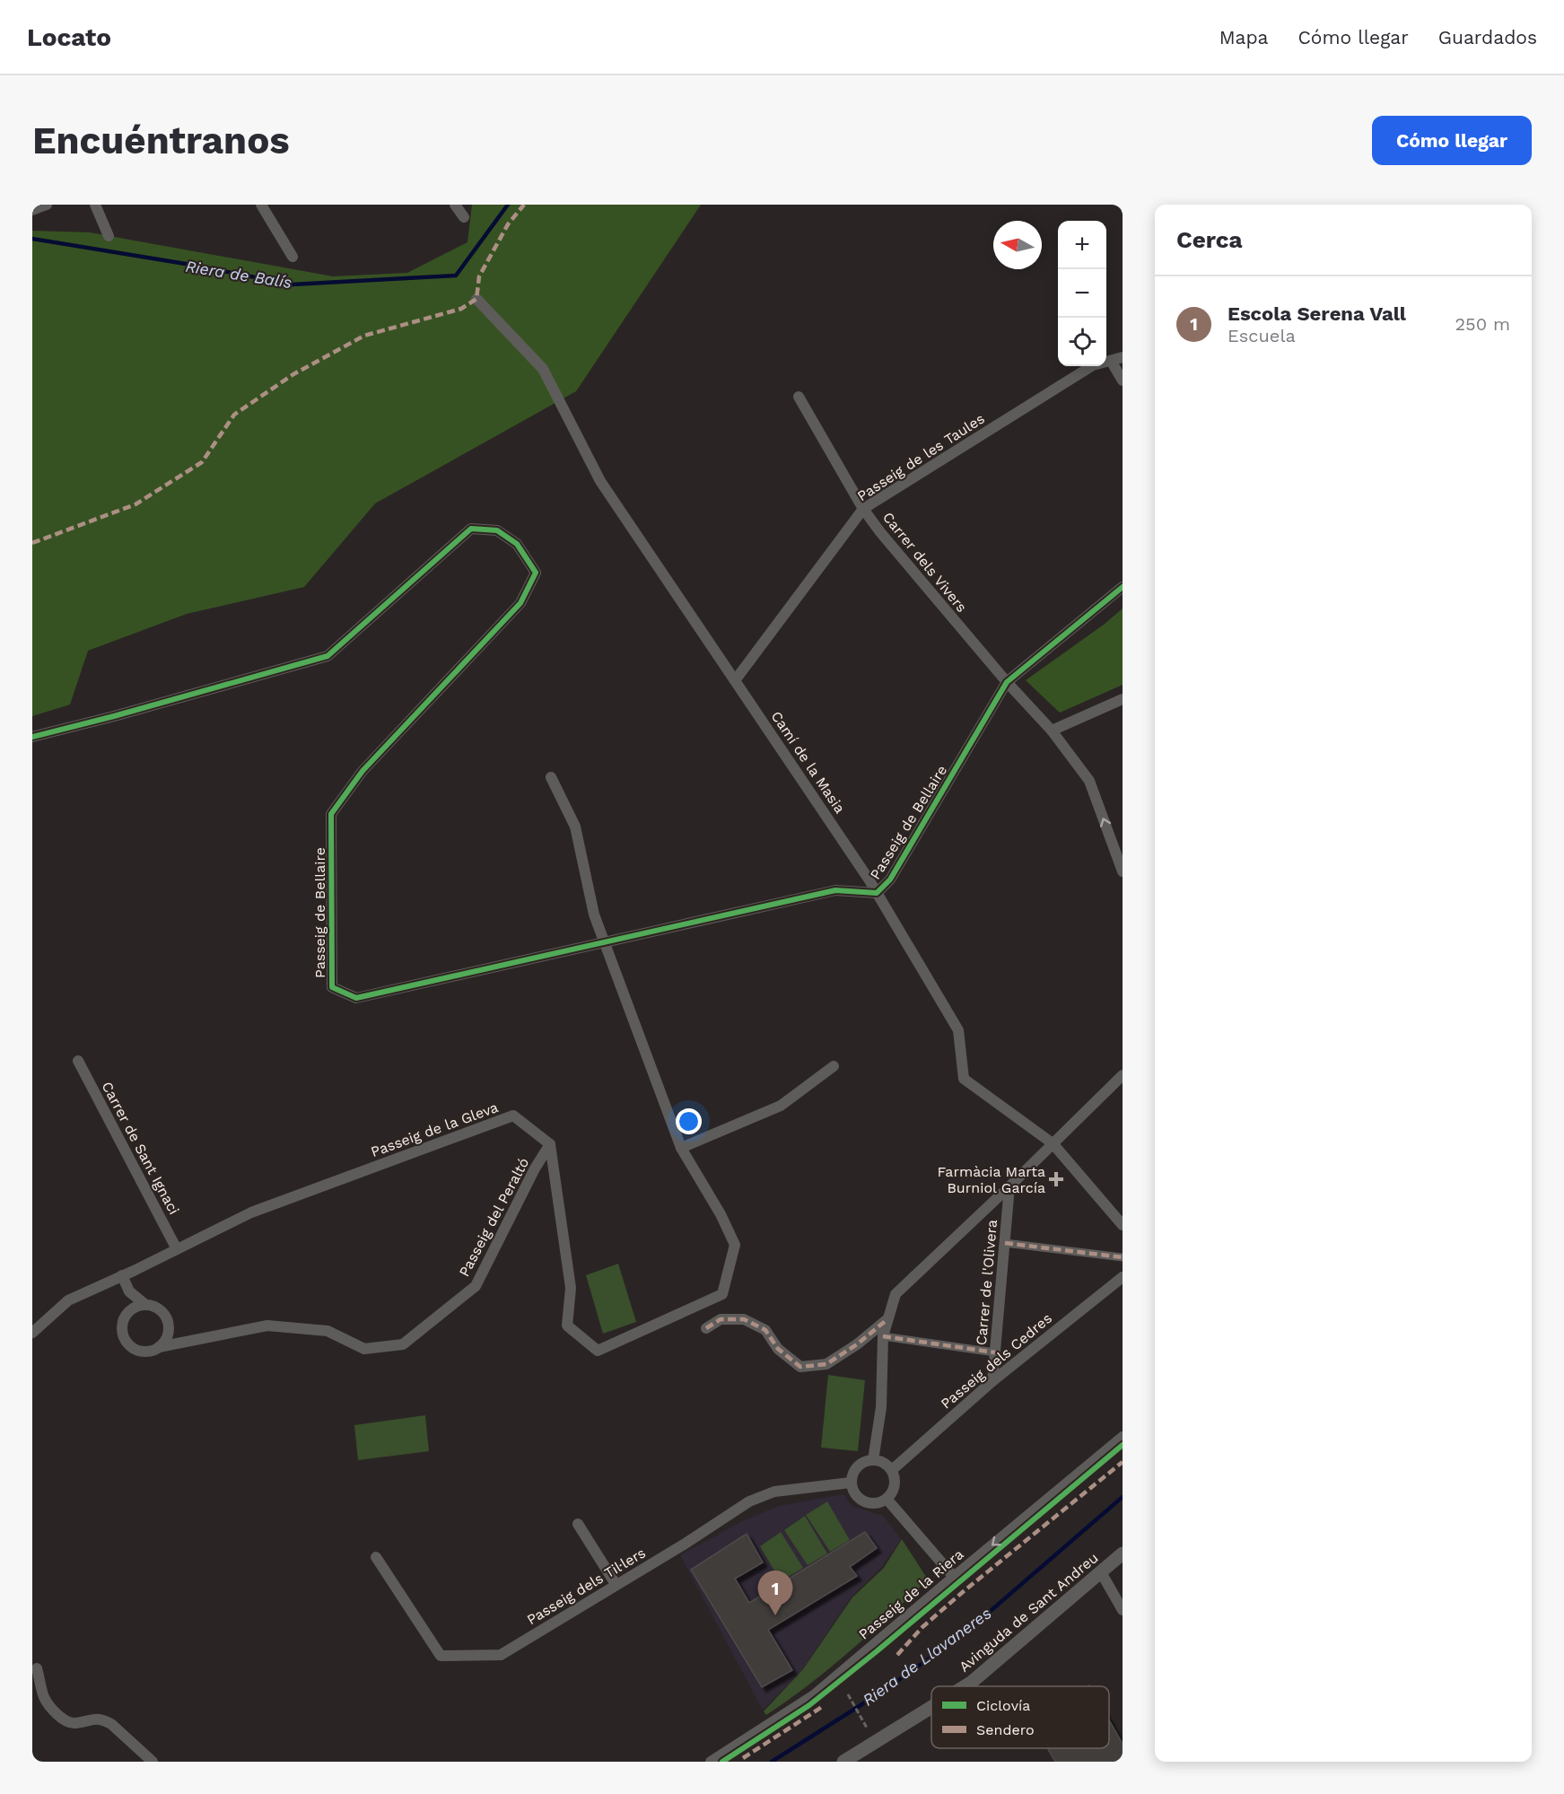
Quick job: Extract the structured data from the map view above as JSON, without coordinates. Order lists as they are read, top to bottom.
{
  "streets": {
    "street": [
      "Passeig de les Taules",
      "Carrer dels Vivers",
      "Camí de la Masia",
      "Passeig de Bellaire",
      "Passeig de la Gleva",
      "Carrer de Sant Ignaci",
      "Passeig del Peraltó",
      "Carrer de l'Olivera",
      "Passeig dels Cedres",
      "Passeig dels Til·lers",
      "Passeig de la Riera",
      "Avinguda de Sant Andreu"
    ]
  },
  "crossings": [
    ["Passeig de les Taules", "Carrer dels Vivers"],
    ["Passeig de les Taules", "Camí de la Masia"],
    ["Carrer dels Vivers", "Passeig de Bellaire"],
    ["Camí de la Masia", "Passeig de Bellaire"],
    ["Passeig de la Gleva", "Carrer de Sant Ignaci"],
    ["Passeig de la Gleva", "Passeig del Peraltó"],
    ["Carrer de l'Olivera", "Passeig dels Cedres"],
    ["Passeig dels Cedres", "Passeig dels Til·lers"]
  ],
  "one_way": ["Passeig de la Riera"],
  "water": ["Riera de Balís", "Riera de Llavaneres"],
  "places": {
    "health": ["Farmàcia Marta Burniol García"]
  },
  "legend": ["Ciclovía", "Sendero"],
  "north": "left",
  "page": {
    "header": "Locato",
    "nav": ["Mapa", "Cómo llegar", "Guardados"],
    "buttons": "Cómo llegar",
    "title": "Encuéntranos",
    "heading": "Cerca",
    "map_buttons": ["+", "−"],
    "list": [
      {
        "mark": "1",
        "name": "Escola Serena Vall",
        "note": "Escuela",
        "value": "250 m"
      }
    ],
    "pins": "1"
  }
}
